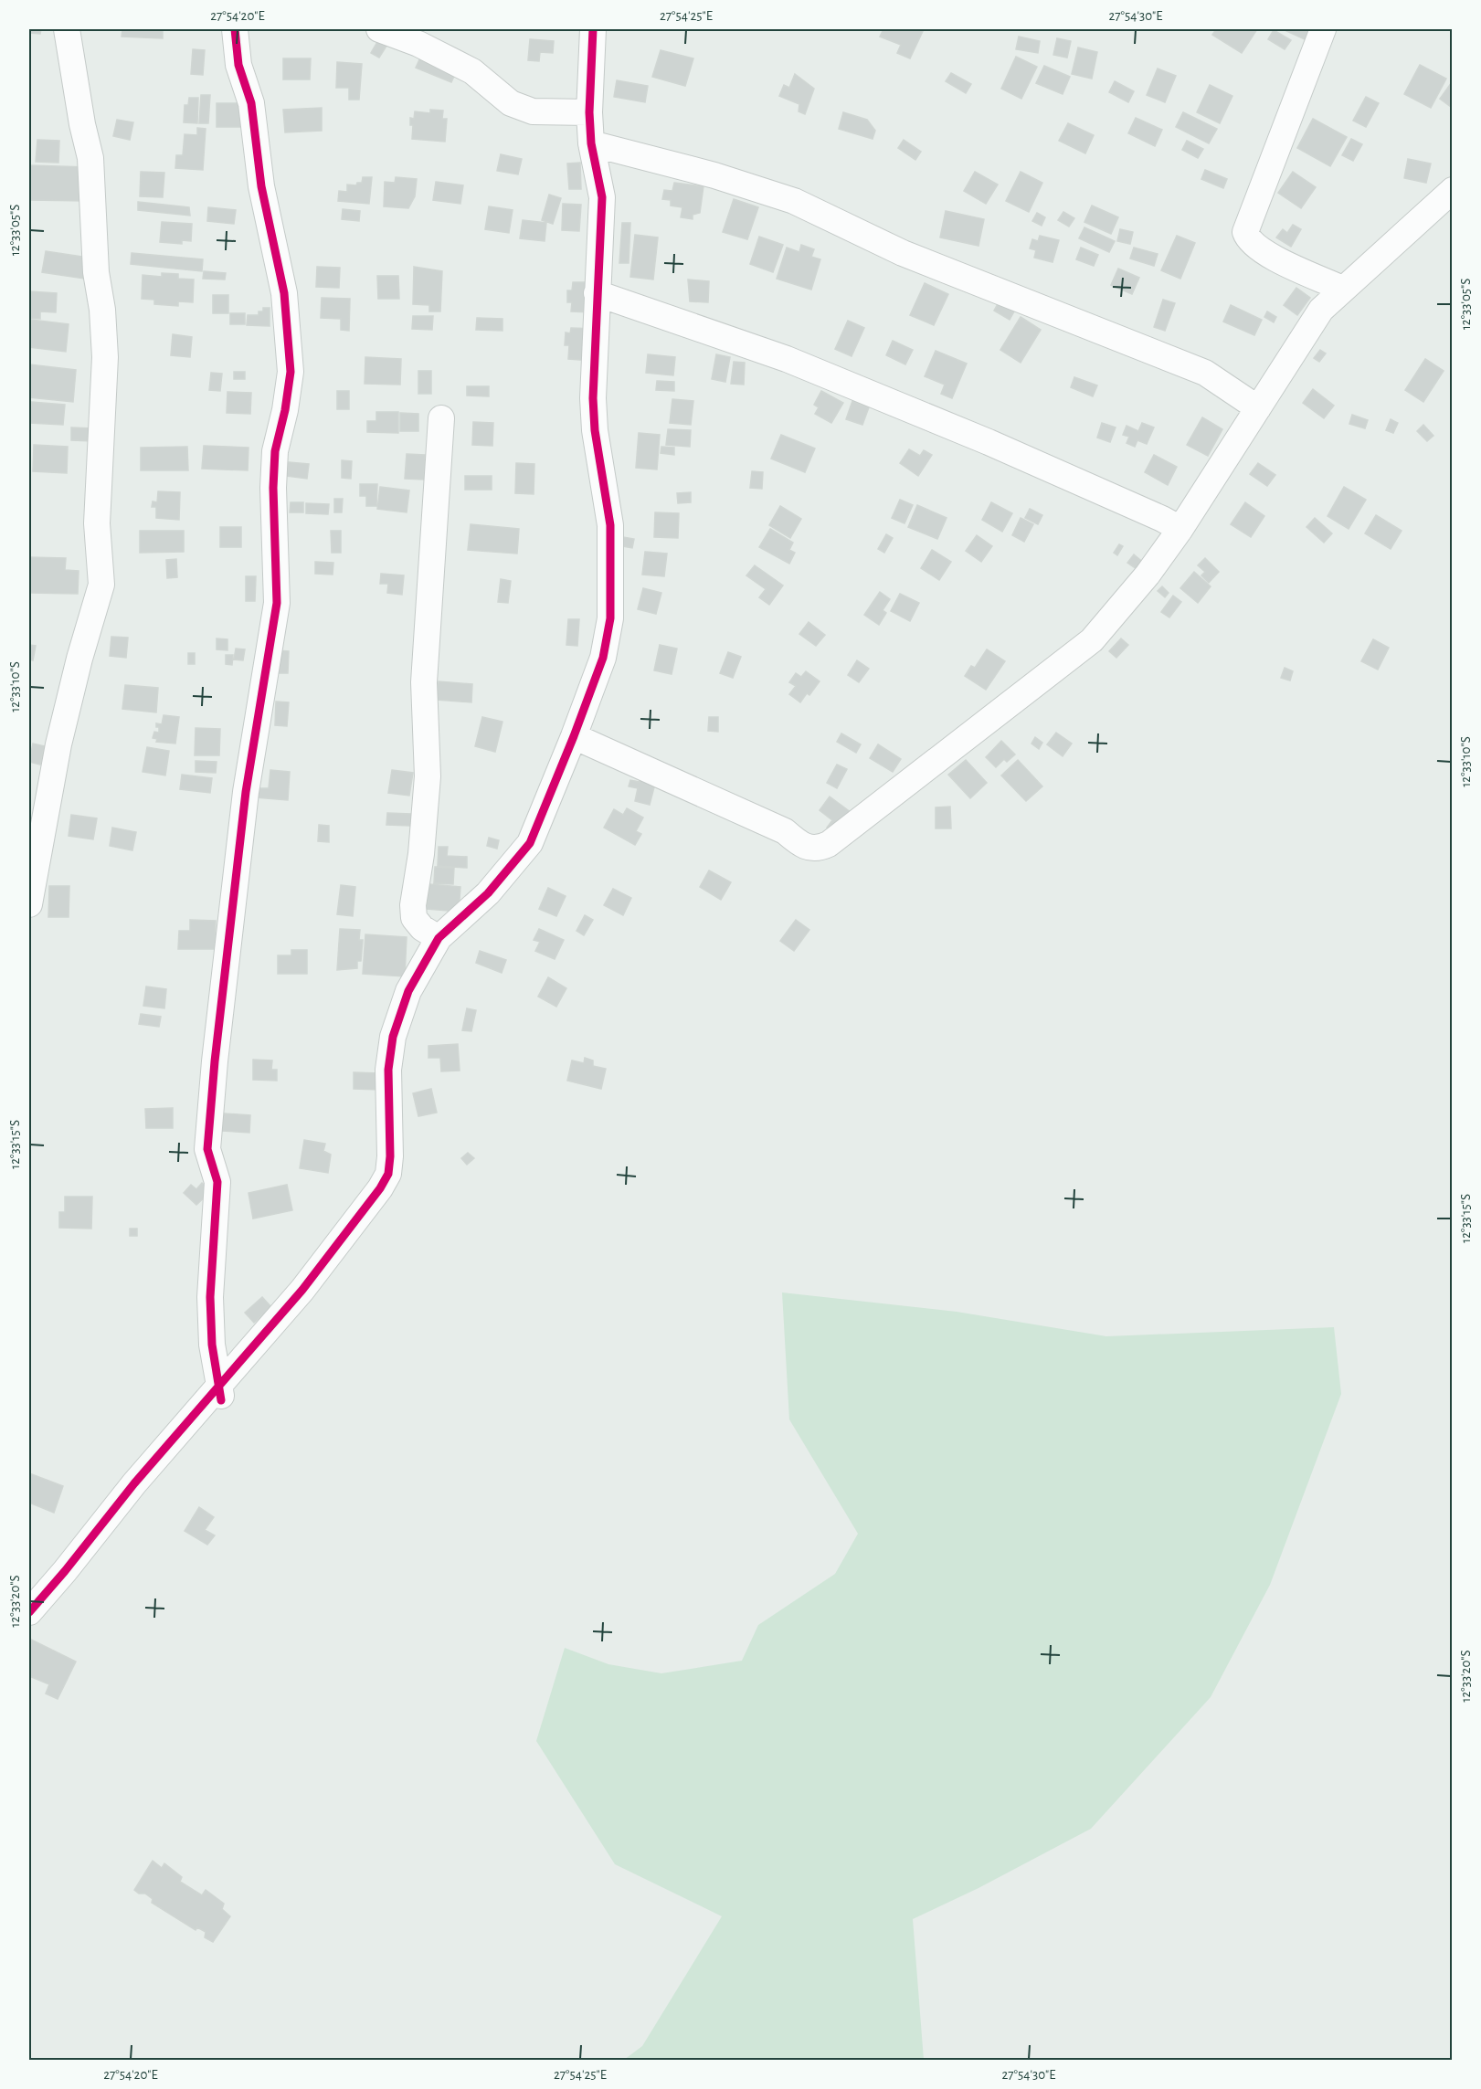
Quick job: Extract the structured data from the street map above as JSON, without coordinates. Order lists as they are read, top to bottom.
{
  "coordinates": [
    "27°54'20\"E",
    "27°54'25\"E",
    "27°54'30\"E",
    "12°33'05\"S",
    "12°33'10\"S",
    "12°33'15\"S",
    "12°33'20\"S"
  ]
}
